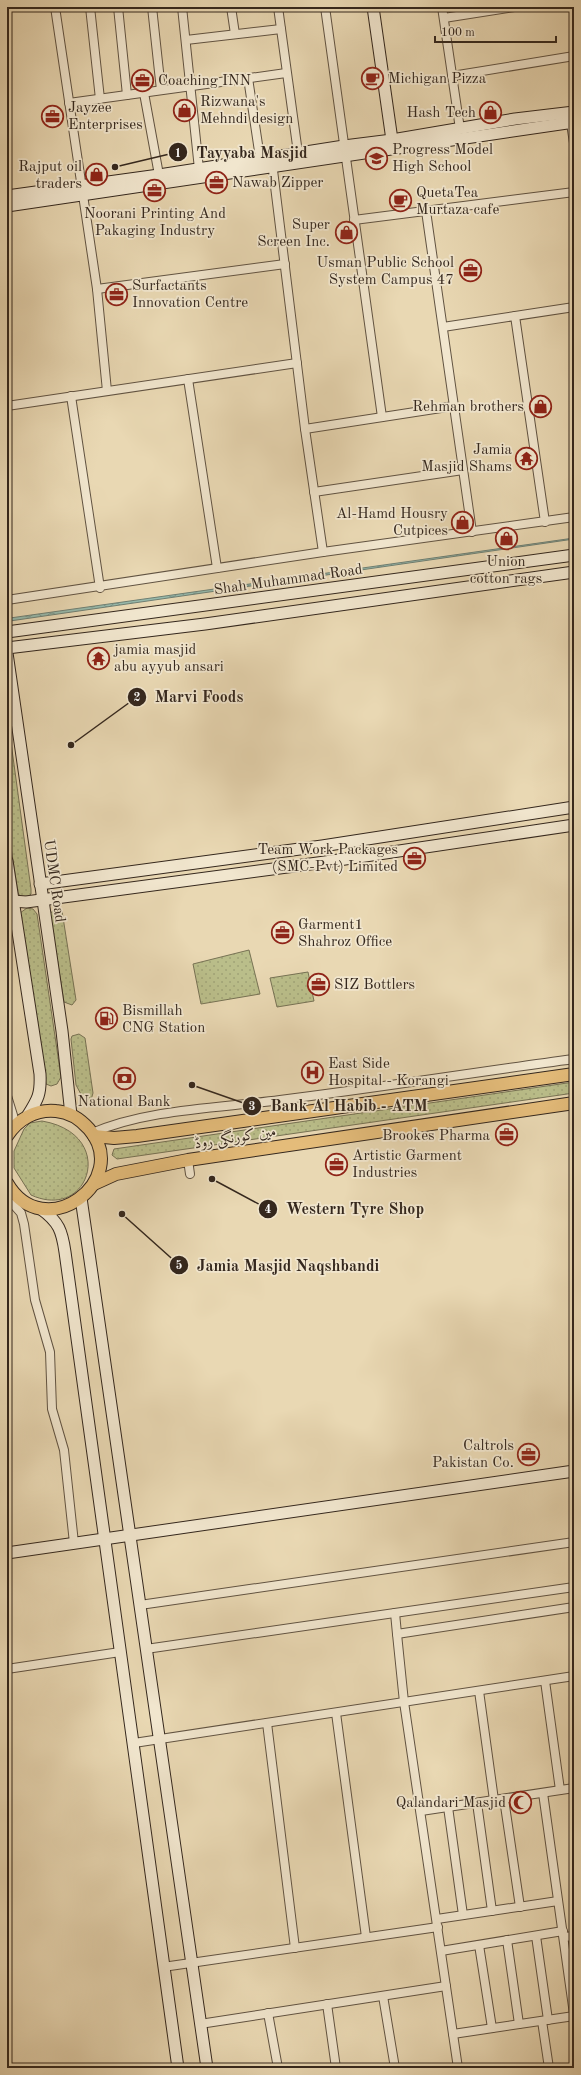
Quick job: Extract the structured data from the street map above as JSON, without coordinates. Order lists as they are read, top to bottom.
{
  "streets": {
    "main road": ["Shah Muhammad Road", "UDMC Road", "مین کورنگی روڈ"]
  },
  "places": {
    "cafe": ["Michigan Pizza", "QuetaTea Murtaza cafe"],
    "office": [
      "Coaching INN",
      "Jayzee Enterprises",
      "Nawab Zipper",
      "Noorani Printing And Pakaging Industry",
      "Usman Public School System Campus 47",
      "Surfactants Innovation Centre",
      "Team Work Packages (SMC-Pvt) Limited",
      "Garment1 Shahroz Office",
      "SIZ Bottlers",
      "Brookes Pharma",
      "Artistic Garment Industries",
      "Caltrols Pakistan Co."
    ],
    "shop": [
      "Rizwana's Mehndi design",
      "Hash Tech",
      "Rajput oil traders",
      "Super Screen Inc.",
      "Rehman brothers",
      "Al-Hamd Housry Cutpices",
      "Union cotton rags"
    ],
    "school or university": ["Progress Model High School"],
    "other": [
      "Tayyaba Masjid",
      "Marvi Foods",
      "Bank Al Habib - ATM",
      "Western Tyre Shop",
      "Jamia Masjid Naqshbandi"
    ],
    "temple": ["Jamia Masjid Shams", "jamia masjid abu ayyub ansari"],
    "fuel station": ["Bismillah CNG Station"],
    "hospital": ["East Side Hospital - Korangi"],
    "bank": ["National Bank"],
    "mosque": ["Qalandari Masjid"]
  },
  "scale_bar": "100 m"
}
